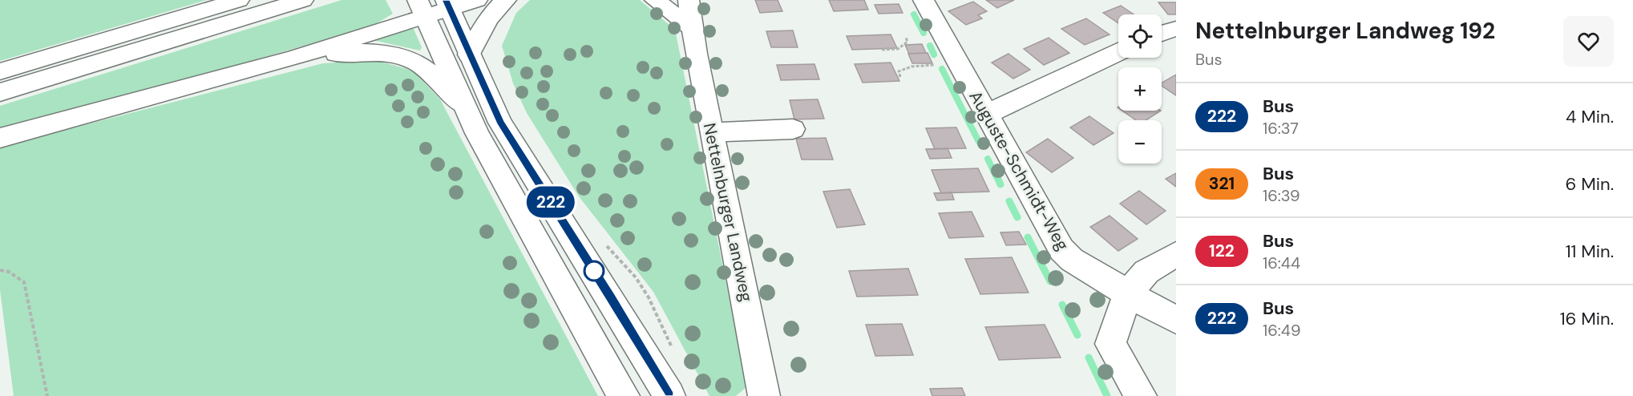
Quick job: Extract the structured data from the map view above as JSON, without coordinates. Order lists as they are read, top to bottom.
{
  "streets": {
    "main road": ["Auguste-Schmidt-Weg", "Nettelnburger Landweg"]
  },
  "lines": ["bus line 222"],
  "page": {
    "on_map": "222",
    "heading": ["Nettelnburger Landweg 192", "Bus"],
    "map_buttons": ["+", "−"],
    "list": [
      {
        "mark": "222",
        "name": "Bus",
        "note": "16:37",
        "value": "4 Min."
      },
      {
        "mark": "321",
        "name": "Bus",
        "note": "16:39",
        "value": "6 Min."
      },
      {
        "mark": "122",
        "name": "Bus",
        "note": "16:44",
        "value": "11 Min."
      },
      {
        "mark": "222",
        "name": "Bus",
        "note": "16:49",
        "value": "16 Min."
      }
    ]
  }
}
